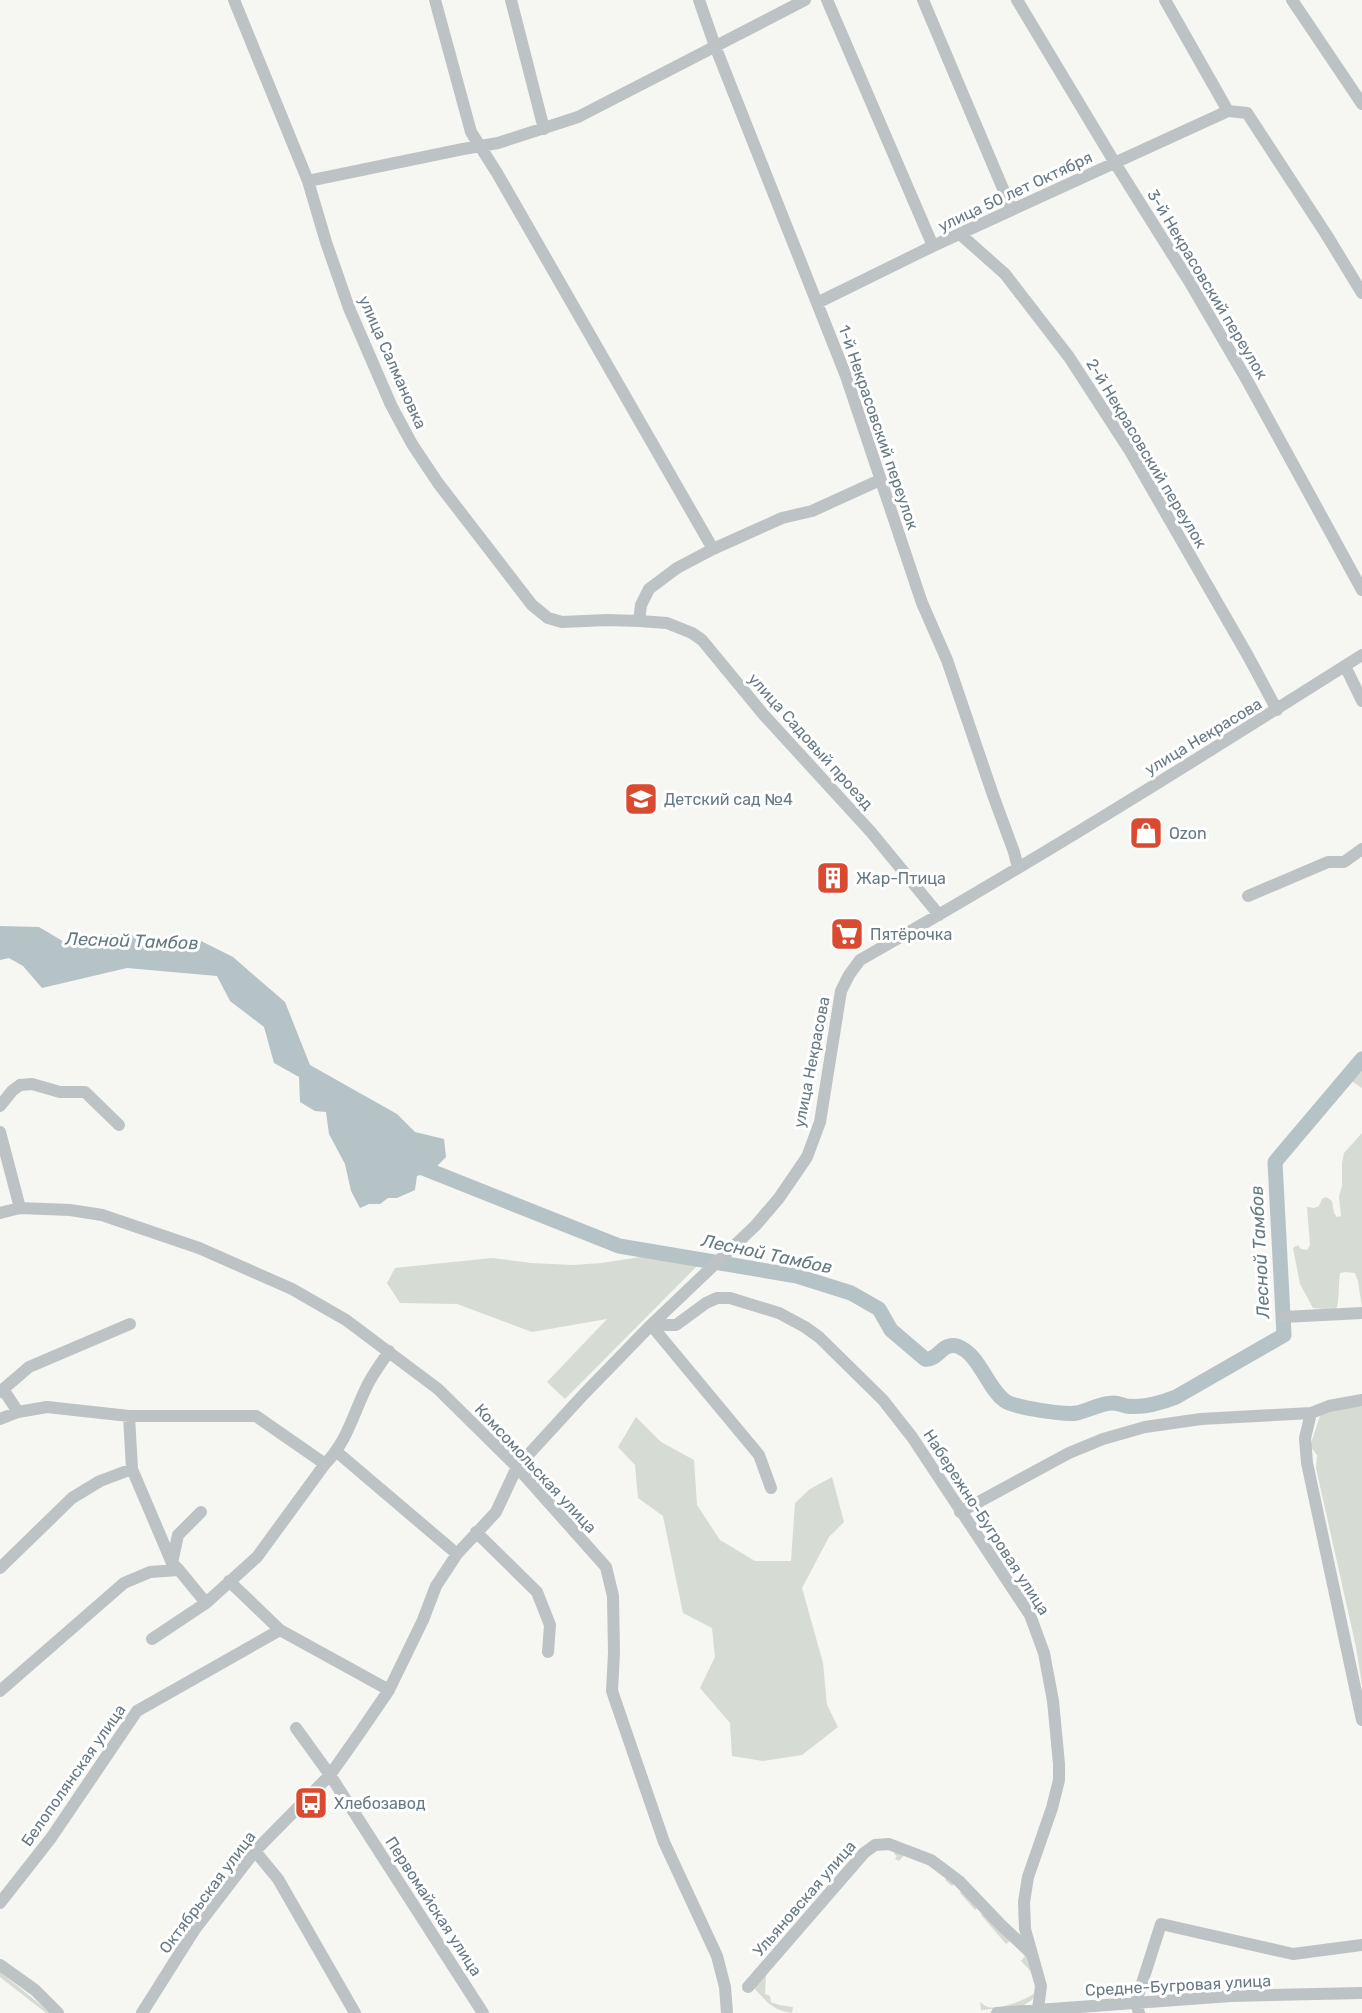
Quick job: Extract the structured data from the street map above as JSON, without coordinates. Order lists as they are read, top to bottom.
{
  "streets": {
    "street": [
      "улица 50 лет Октября",
      "3-й Некрасовский переулок",
      "улица Салмановка",
      "1-й Некрасовский переулок",
      "2-й Некрасовский переулок",
      "улица Некрасова",
      "улица Садовый проезд",
      "Комсомольская улица",
      "Набережно-Бугровая улица",
      "Белополянская улица",
      "Октябрьская улица",
      "Ульяновская улица",
      "Первомайская улица",
      "Средне-Бугровая улица"
    ]
  },
  "crossings": [
    ["улица 50 лет Октября", "3-й Некрасовский переулок"],
    ["улица 50 лет Октября", "1-й Некрасовский переулок"],
    ["улица 50 лет Октября", "2-й Некрасовский переулок"],
    ["улица Салмановка", "улица Садовый проезд"],
    ["1-й Некрасовский переулок", "улица Некрасова"],
    ["2-й Некрасовский переулок", "улица Некрасова"],
    ["улица Некрасова", "улица Садовый проезд"],
    ["улица Некрасова", "Комсомольская улица"],
    ["улица Некрасова", "Набережно-Бугровая улица"],
    ["улица Некрасова", "Октябрьская улица"],
    ["Комсомольская улица", "Октябрьская улица"],
    ["Набережно-Бугровая улица", "Ульяновская улица"],
    ["Набережно-Бугровая улица", "Средне-Бугровая улица"],
    ["Октябрьская улица", "Первомайская улица"]
  ],
  "water": ["Лесной Тамбов"],
  "places": {
    "school or university": ["Детский сад №4"],
    "shop": ["Ozon"],
    "building": ["Жар-Птица"],
    "supermarket": ["Пятёрочка"],
    "bus stop": ["Хлебозавод"]
  }
}
